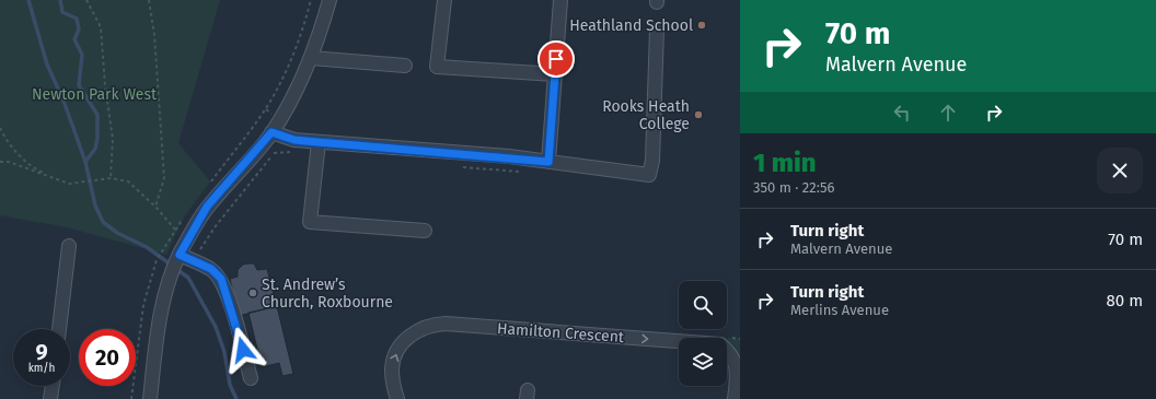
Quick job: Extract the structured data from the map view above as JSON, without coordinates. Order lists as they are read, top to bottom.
{
  "streets": {
    "street": ["Hamilton Crescent"]
  },
  "parks": ["Newton Park West"],
  "places": ["Heathland School", "Rooks Heath College", "St. Andrew’s Church, Roxbourne"],
  "page": {
    "turn": ["70 m", "Malvern Avenue"],
    "heading": ["1 min", "350 m · 22:56"],
    "list": [
      {
        "name": "Turn right",
        "note": "Malvern Avenue",
        "value": "70 m"
      },
      {
        "name": "Turn right",
        "note": "Merlins Avenue",
        "value": "80 m"
      }
    ],
    "speed": "9 km/h",
    "limit": "20"
  }
}
